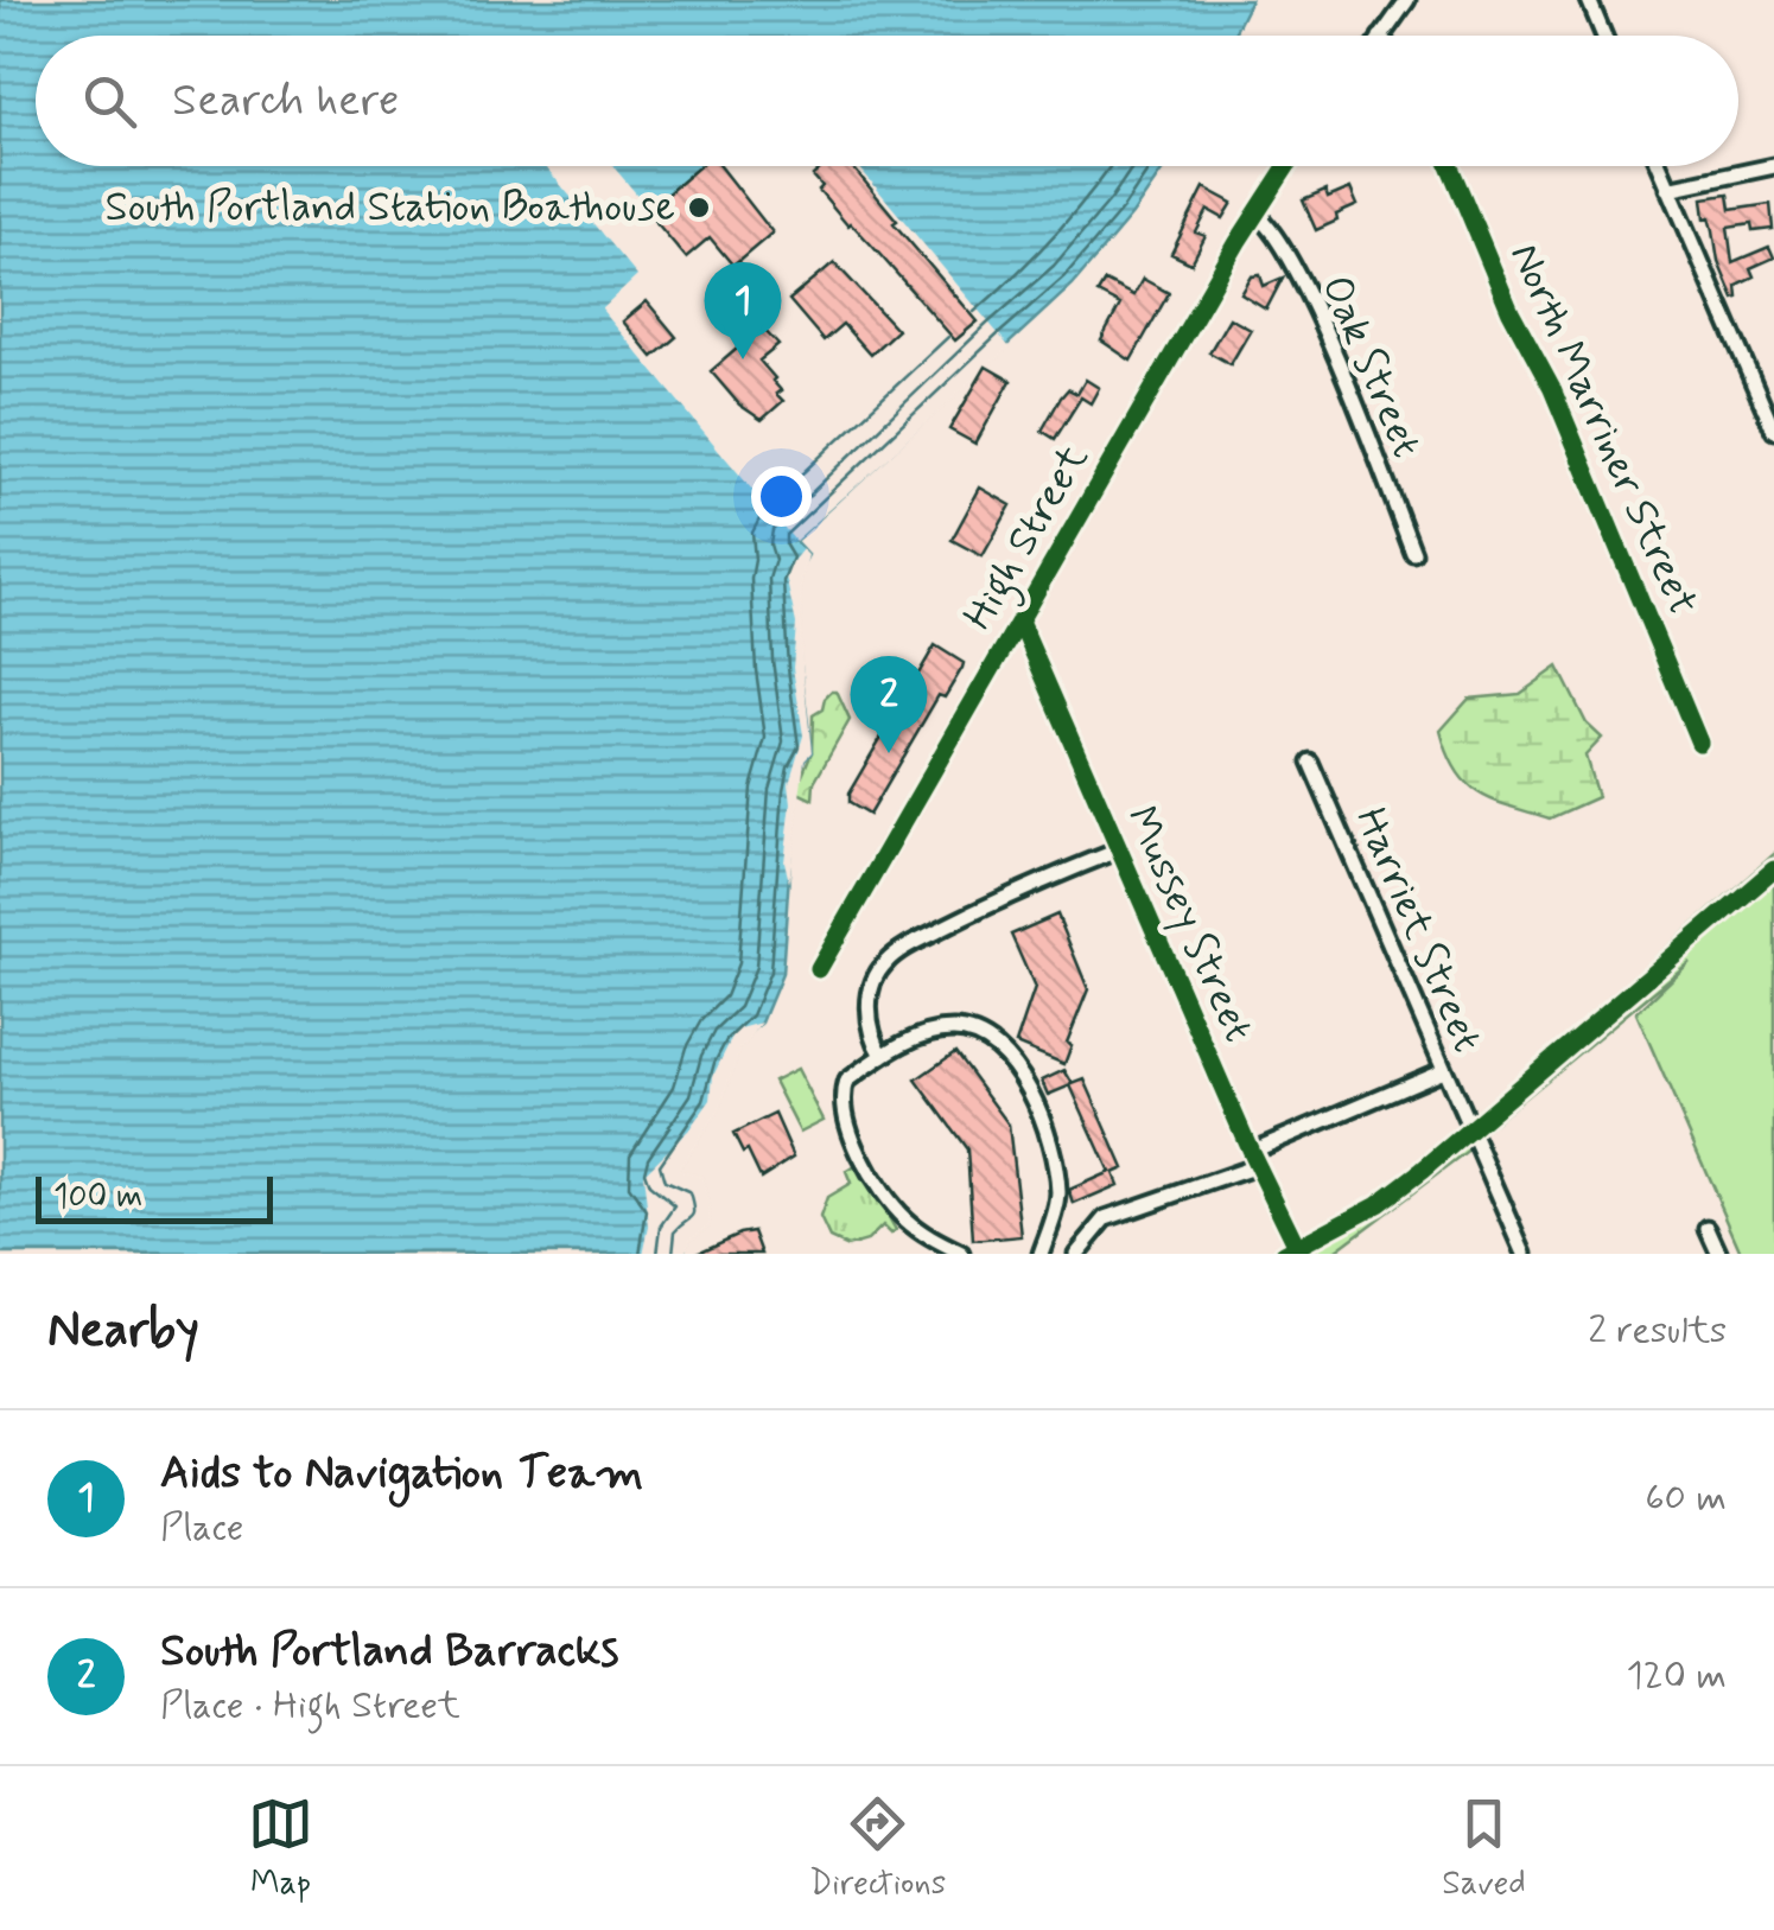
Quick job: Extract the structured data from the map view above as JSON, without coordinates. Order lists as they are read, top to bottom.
{
  "streets": {
    "street": [
      "Oak Street",
      "North Marriner Street",
      "High Street",
      "Mussey Street",
      "Harriet Street"
    ]
  },
  "crossings": [
    ["Oak Street", "High Street"],
    ["High Street", "Mussey Street"]
  ],
  "places": ["South Portland Station Boathouse"],
  "scale_bar": "100 m",
  "page": {
    "search": "Search here",
    "pins": ["1", "2"],
    "scale": "100 m",
    "heading": ["Nearby", "2 results"],
    "list": [
      {
        "mark": "1",
        "name": "Aids to Navigation Team",
        "note": "Place",
        "value": "60 m"
      },
      {
        "mark": "2",
        "name": "South Portland Barracks",
        "note": "Place · High Street",
        "value": "120 m"
      }
    ],
    "nav": ["Map", "Directions", "Saved"]
  }
}
